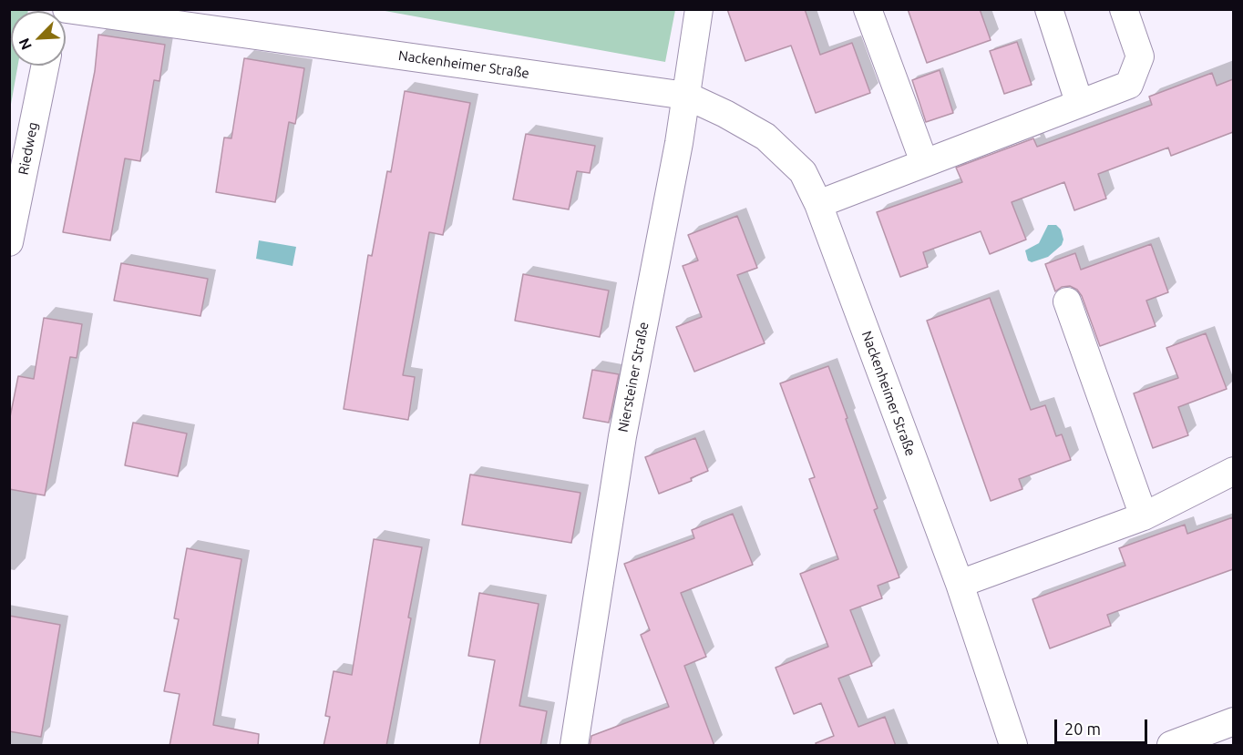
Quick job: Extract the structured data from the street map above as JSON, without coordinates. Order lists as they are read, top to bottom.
{
  "streets": {
    "street": ["Nackenheimer Straße", "Riedweg", "Niersteiner Straße"]
  },
  "crossings": [
    ["Nackenheimer Straße", "Niersteiner Straße"]
  ],
  "scale_bar": "20 m",
  "north": "bottom left"
}
